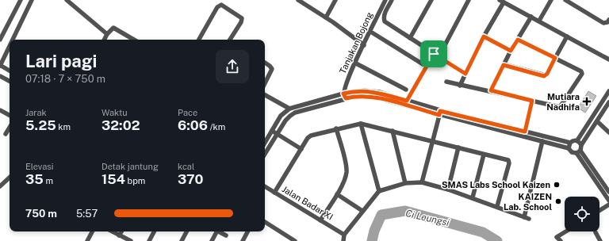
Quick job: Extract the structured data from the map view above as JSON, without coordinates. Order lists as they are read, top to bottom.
{
  "streets": {
    "street": ["Tanjakan Bojong", "Jalan Badar XI"]
  },
  "water": ["Ci Leungsi"],
  "places": {
    "health": ["Mutiara Nadhifa"],
    "other": ["SMAS Labs School Kaizen", "KAIZEN Lab. School"]
  },
  "page": {
    "heading": ["Lari pagi", "07:18 · 7 × 750 m"],
    "stats": [
      ["Jarak", "5.25 km"],
      ["Waktu", "32:02"],
      ["Pace", "6:06 /km"],
      ["Elevasi", "35 m"],
      ["Detak jantung", "154 bpm"],
      ["kcal", "370"]
    ],
    "list": [
      {
        "name": "750 m",
        "note": "5:57"
      }
    ]
  }
}
